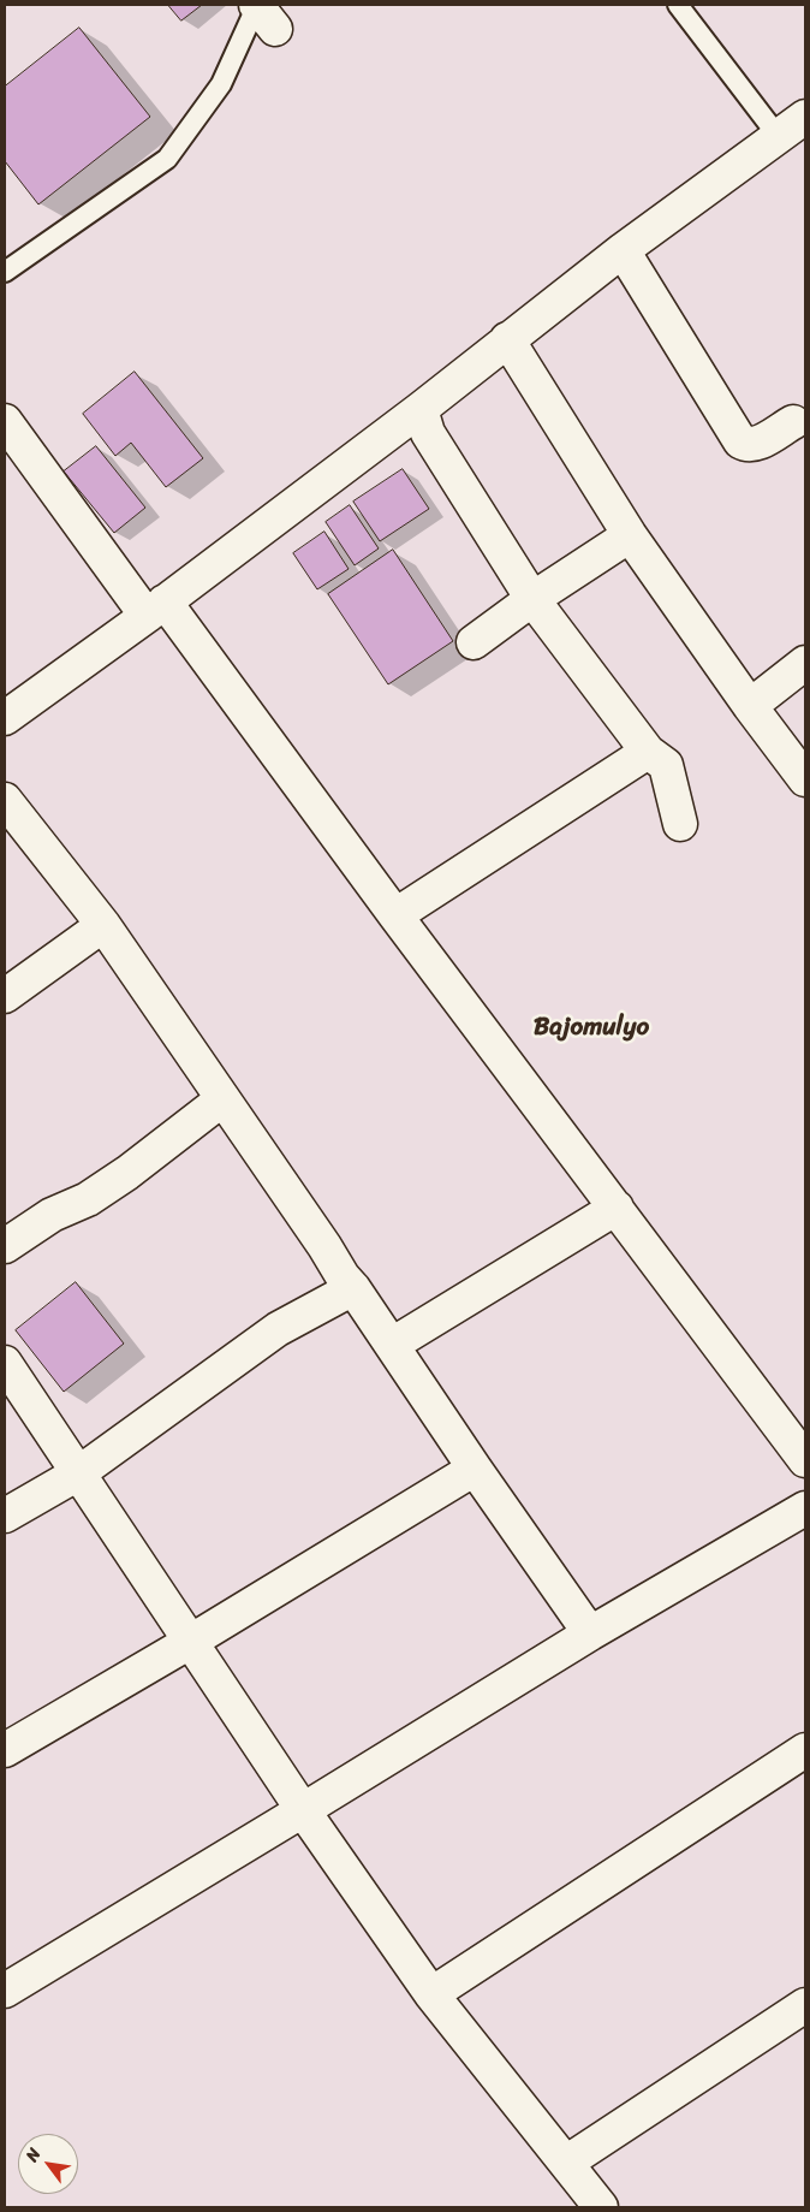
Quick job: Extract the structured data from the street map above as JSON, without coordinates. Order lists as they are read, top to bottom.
{
  "districts": ["Bajomulyo"],
  "north": "top left"
}
